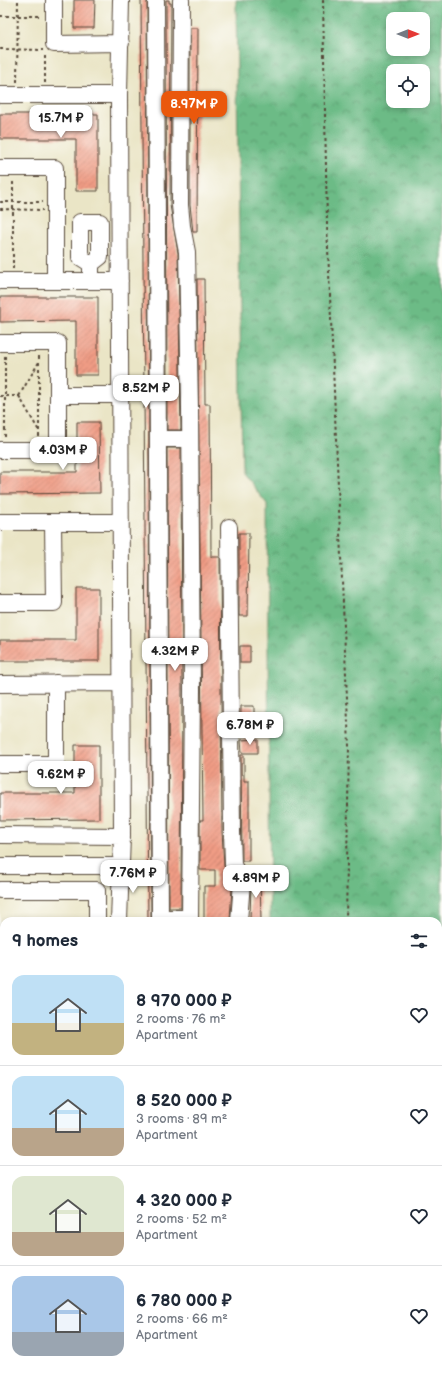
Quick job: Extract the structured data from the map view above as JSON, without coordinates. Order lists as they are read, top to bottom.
{
  "north": "right",
  "page": {
    "price": [
      "8.97M ₽",
      "15.7M ₽",
      "8.52M ₽",
      "4.03M ₽",
      "4.32M ₽",
      "6.78M ₽",
      "9.62M ₽",
      "7.76M ₽",
      "4.89M ₽"
    ],
    "heading": "9 homes",
    "list": [
      {
        "name": "8 970 000 ₽",
        "note": "2 rooms · 76 m² · Apartment"
      },
      {
        "name": "8 520 000 ₽",
        "note": "3 rooms · 89 m² · Apartment"
      },
      {
        "name": "4 320 000 ₽",
        "note": "2 rooms · 52 m² · Apartment"
      },
      {
        "name": "6 780 000 ₽",
        "note": "2 rooms · 66 m² · Apartment"
      }
    ]
  }
}
